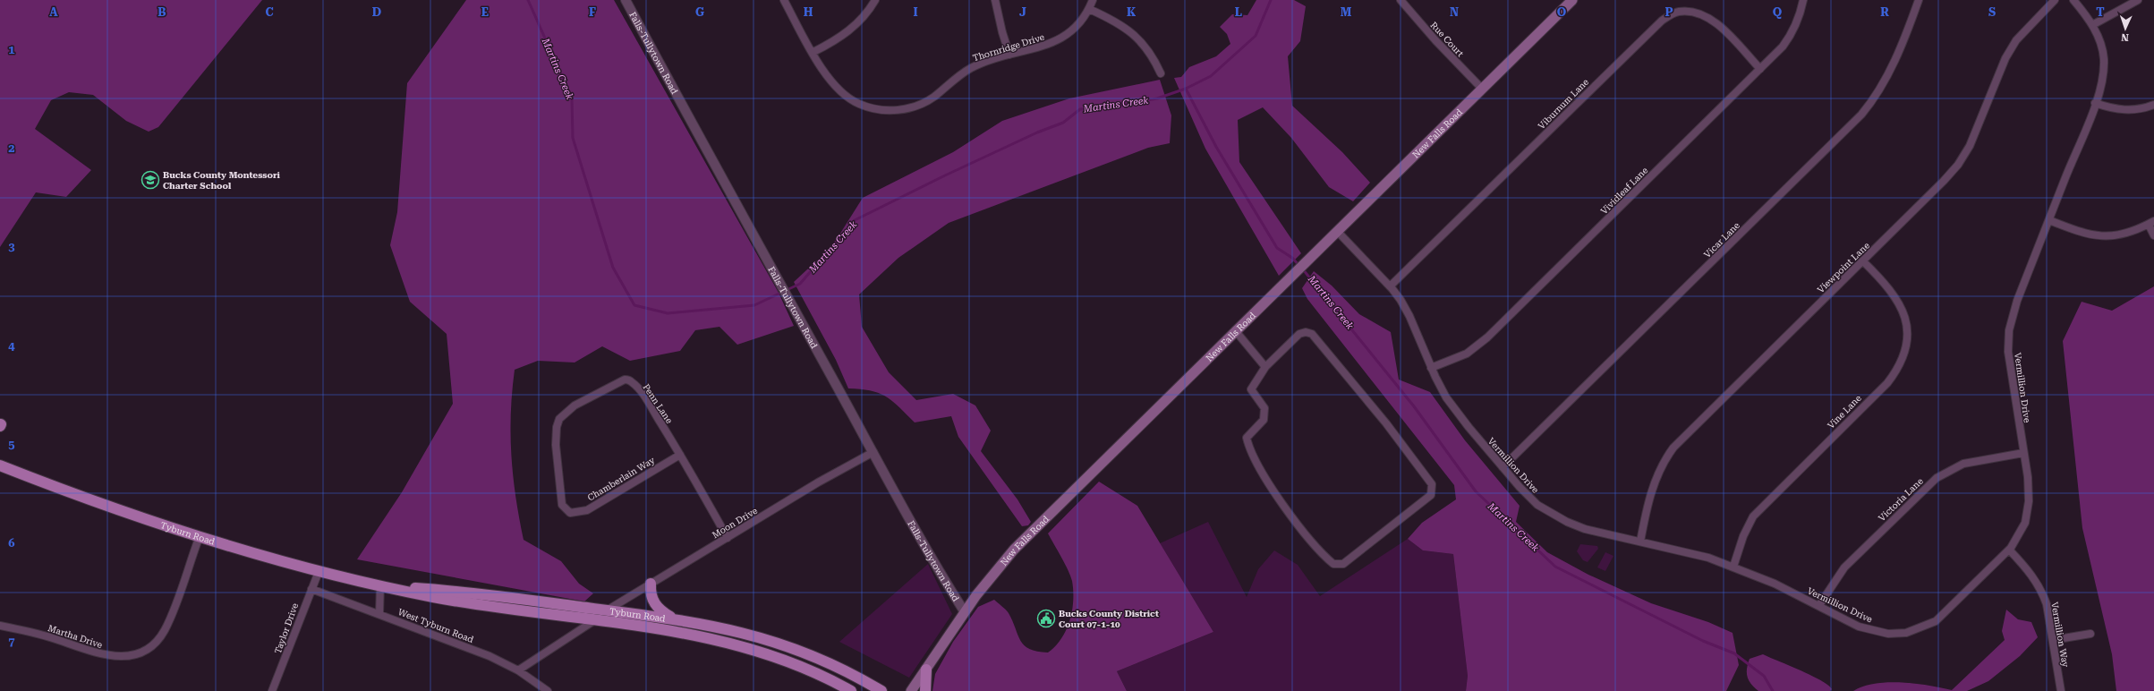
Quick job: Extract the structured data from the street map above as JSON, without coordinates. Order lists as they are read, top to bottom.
{
  "streets": {
    "main road": ["New Falls Road", "Tyburn Road"],
    "street": [
      "Rue Court",
      "Thornridge Drive",
      "Falls-Tullytown Road",
      "Viburnum Lane",
      "Vividleaf Lane",
      "Vicar Lane",
      "Viewpoint Lane",
      "Vermillion Drive",
      "Penn Lane",
      "Vine Lane",
      "Chamberlain Way",
      "Victoria Lane",
      "Moon Drive",
      "West Tyburn Road",
      "Taylor Drive",
      "Vermillion Way",
      "Martha Drive"
    ]
  },
  "crossings": [
    ["Rue Court", "New Falls Road"],
    ["Falls-Tullytown Road", "New Falls Road"],
    ["Falls-Tullytown Road", "Moon Drive"],
    ["Viburnum Lane", "Vividleaf Lane"],
    ["Viburnum Lane", "Vermillion Drive"],
    ["New Falls Road", "Vermillion Drive"],
    ["Vividleaf Lane", "Vermillion Drive"],
    ["Vicar Lane", "Vermillion Drive"],
    ["Viewpoint Lane", "Vermillion Drive"],
    ["Viewpoint Lane", "Vine Lane"],
    ["Vermillion Drive", "Vine Lane"],
    ["Vermillion Drive", "Victoria Lane"],
    ["Vermillion Drive", "Vermillion Way"],
    ["Penn Lane", "Chamberlain Way"],
    ["Penn Lane", "Moon Drive"],
    ["Moon Drive", "Tyburn Road"],
    ["Tyburn Road", "Taylor Drive"],
    ["Tyburn Road", "Martha Drive"],
    ["West Tyburn Road", "Taylor Drive"]
  ],
  "water": ["Martins Creek"],
  "places": {
    "school or university": ["Bucks County Montessori Charter School"],
    "public building": ["Bucks County District Court 07-1-10"]
  },
  "north": "bottom",
  "grid": {
    "columns": [
      "A",
      "B",
      "C",
      "D",
      "E",
      "F",
      "G",
      "H",
      "I",
      "J",
      "K",
      "L",
      "M",
      "N",
      "O",
      "P",
      "Q",
      "R",
      "S",
      "T"
    ],
    "rows": [
      "1",
      "2",
      "3",
      "4",
      "5",
      "6",
      "7"
    ]
  }
}
